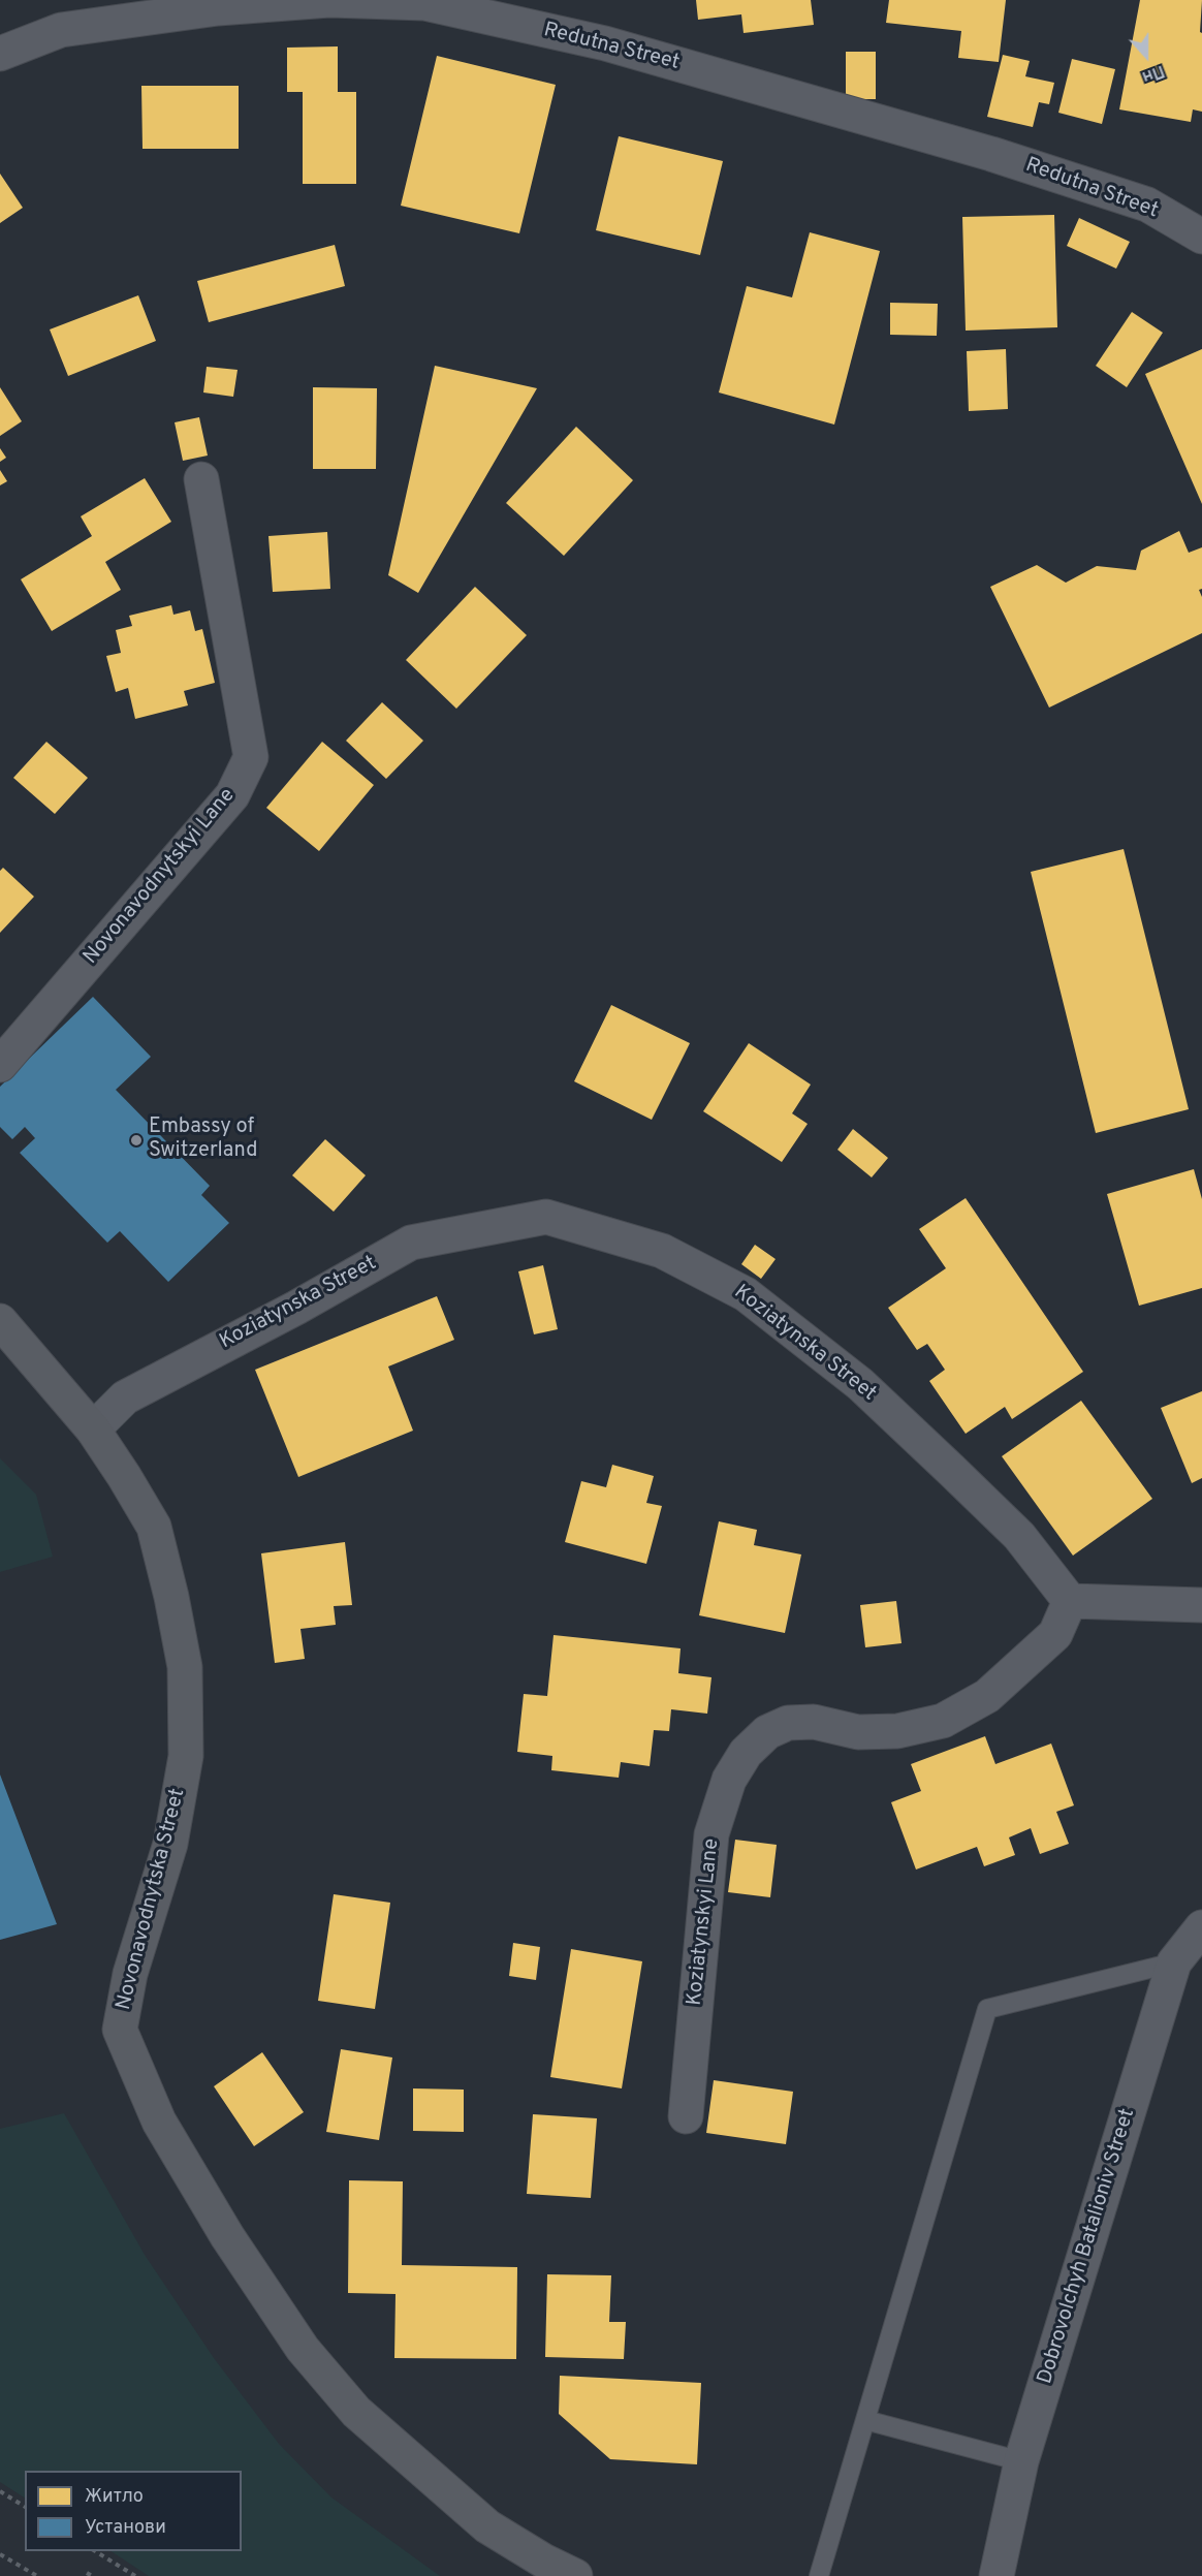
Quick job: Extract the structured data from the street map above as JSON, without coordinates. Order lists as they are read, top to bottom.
{
  "streets": {
    "main road": ["Novonavodnytska Street"],
    "street": [
      "Redutna Street",
      "Novonavodnytskyi Lane",
      "Koziatynska Street",
      "Koziatynskyi Lane",
      "Dobrovolchyh Batalioniv Street"
    ]
  },
  "crossings": [
    ["Koziatynska Street", "Novonavodnytska Street"],
    ["Koziatynska Street", "Koziatynskyi Lane"]
  ],
  "places": ["Embassy of Switzerland"],
  "legend": ["Житло", "Установи"],
  "north": "bottom"
}
